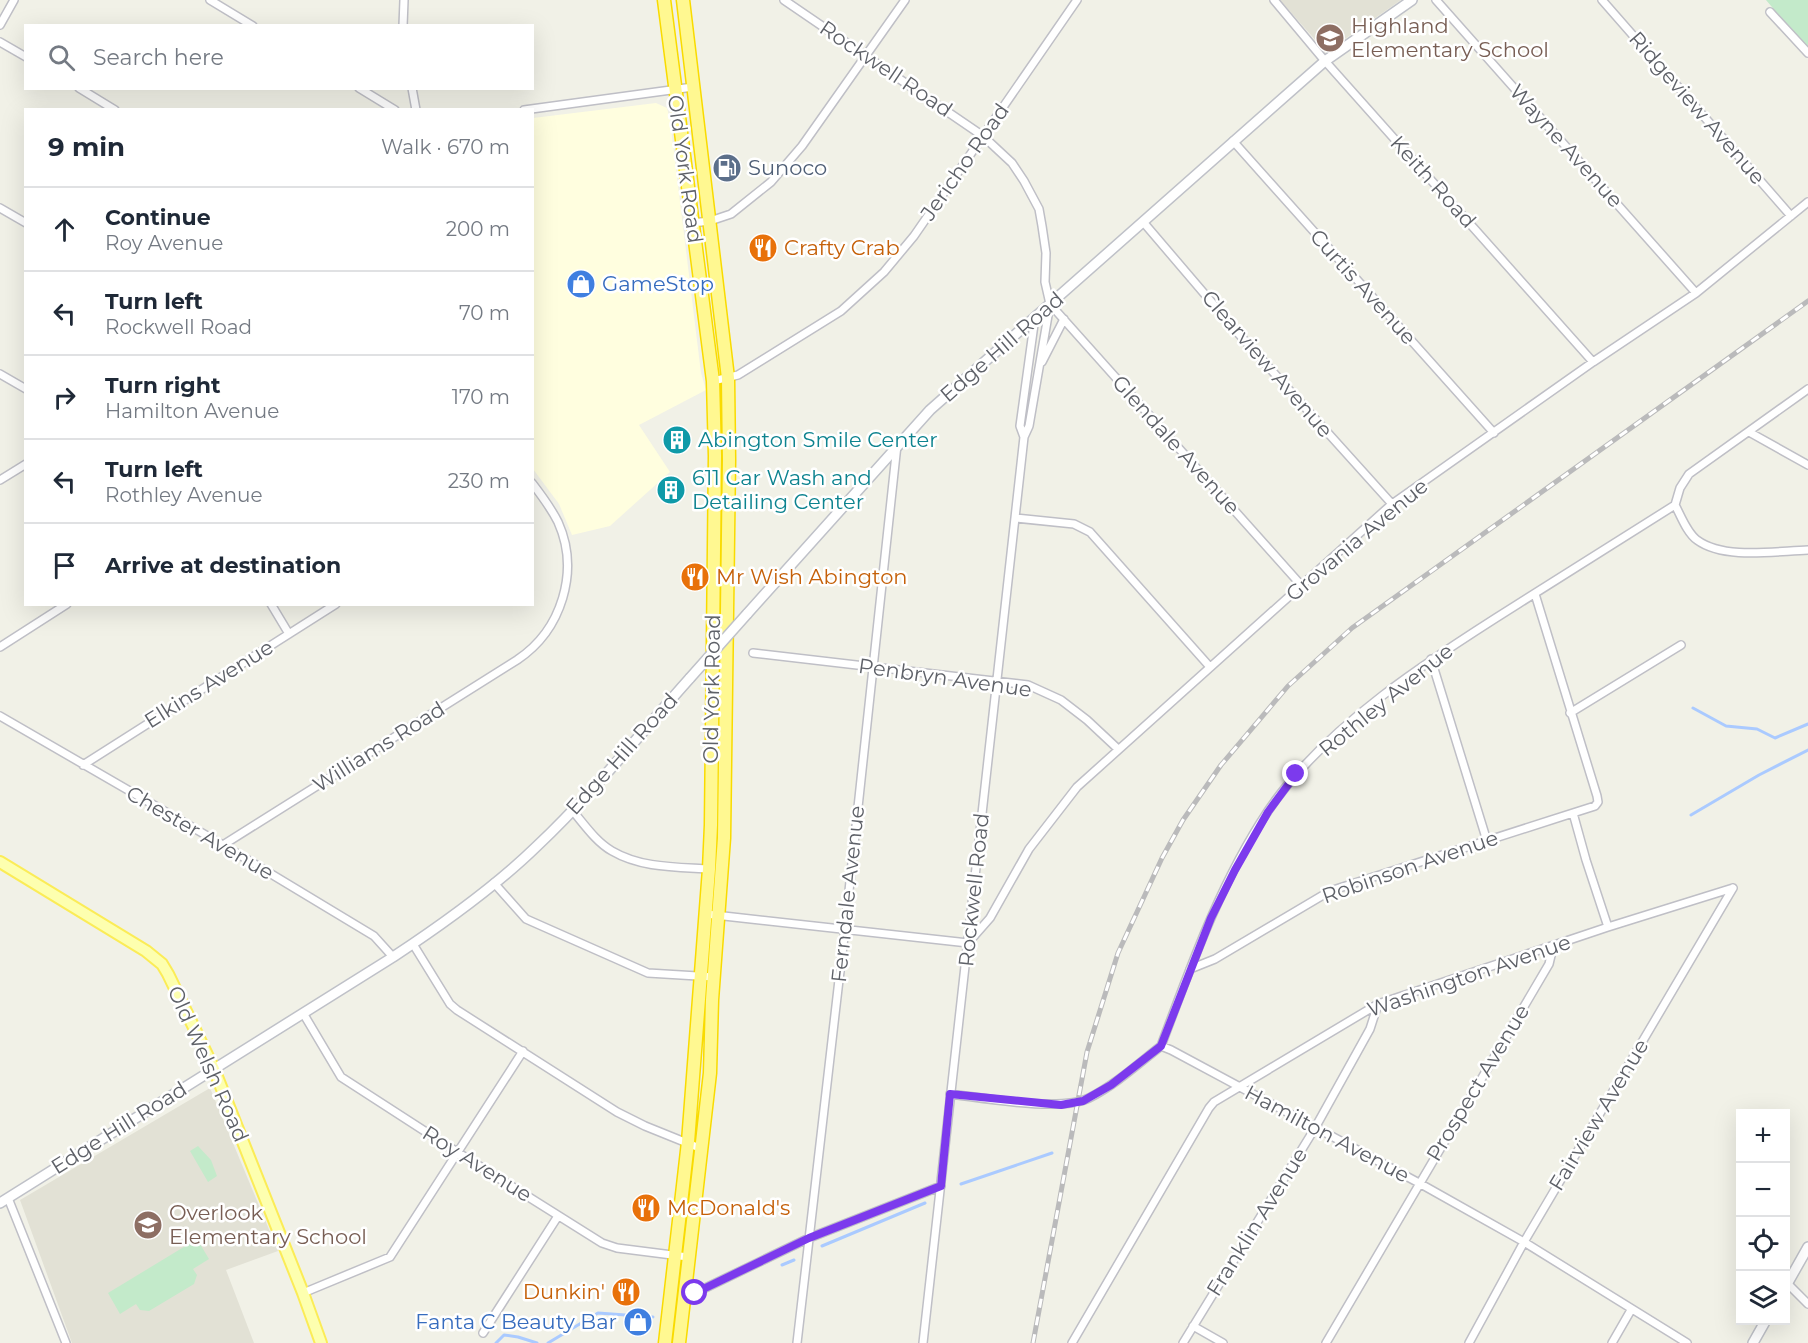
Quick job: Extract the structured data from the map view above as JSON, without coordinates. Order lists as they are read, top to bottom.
{
  "streets": {
    "highway": ["Old York Road"],
    "main road": ["Old Welsh Road"],
    "street": [
      "Rockwell Road",
      "Ridgeview Avenue",
      "Wayne Avenue",
      "Jericho Road",
      "Keith Road",
      "Curtis Avenue",
      "Edge Hill Road",
      "Clearview Avenue",
      "Glendale Avenue",
      "Grovania Avenue",
      "Penbryn Avenue",
      "Elkins Avenue",
      "Rothley Avenue",
      "Williams Road",
      "Chester Avenue",
      "Robinson Avenue",
      "Ferndale Avenue",
      "Washington Avenue",
      "Prospect Avenue",
      "Fairview Avenue",
      "Hamilton Avenue",
      "Roy Avenue",
      "Franklin Avenue"
    ]
  },
  "crossings": [
    ["Rockwell Road", "Jericho Road"],
    ["Rockwell Road", "Edge Hill Road"],
    ["Rockwell Road", "Glendale Avenue"],
    ["Rockwell Road", "Grovania Avenue"],
    ["Rockwell Road", "Penbryn Avenue"],
    ["Ridgeview Avenue", "Grovania Avenue"],
    ["Wayne Avenue", "Grovania Avenue"],
    ["Jericho Road", "Old York Road"],
    ["Old York Road", "Roy Avenue"],
    ["Keith Road", "Edge Hill Road"],
    ["Keith Road", "Grovania Avenue"],
    ["Curtis Avenue", "Edge Hill Road"],
    ["Curtis Avenue", "Grovania Avenue"],
    ["Edge Hill Road", "Clearview Avenue"],
    ["Edge Hill Road", "Glendale Avenue"],
    ["Edge Hill Road", "Chester Avenue"],
    ["Edge Hill Road", "Ferndale Avenue"],
    ["Edge Hill Road", "Old Welsh Road"],
    ["Edge Hill Road", "Roy Avenue"],
    ["Clearview Avenue", "Grovania Avenue"],
    ["Glendale Avenue", "Grovania Avenue"],
    ["Grovania Avenue", "Penbryn Avenue"],
    ["Penbryn Avenue", "Ferndale Avenue"],
    ["Elkins Avenue", "Chester Avenue"],
    ["Rothley Avenue", "Robinson Avenue"],
    ["Rothley Avenue", "Hamilton Avenue"],
    ["Williams Road", "Chester Avenue"],
    ["Washington Avenue", "Prospect Avenue"],
    ["Washington Avenue", "Fairview Avenue"],
    ["Washington Avenue", "Hamilton Avenue"],
    ["Washington Avenue", "Franklin Avenue"],
    ["Prospect Avenue", "Hamilton Avenue"],
    ["Fairview Avenue", "Hamilton Avenue"],
    ["Hamilton Avenue", "Franklin Avenue"]
  ],
  "places": {
    "school or university": ["Highland Elementary School", "Overlook Elementary School"],
    "fuel station": ["Sunoco"],
    "restaurant": [
      "Crafty Crab",
      "Mr Wish Abington",
      "McDonald's",
      "Dunkin'"
    ],
    "shop": ["GameStop", "Fanta C Beauty Bar"],
    "building": ["Abington Smile Center", "611 Car Wash and Detailing Center"]
  },
  "page": {
    "search": "Search here",
    "heading": ["9 min", "Walk · 670 m"],
    "list": [
      ["Continue", "Roy Avenue", "200 m"],
      ["Turn left", "Rockwell Road", "70 m"],
      ["Turn right", "Hamilton Avenue", "170 m"],
      ["Turn left", "Rothley Avenue", "230 m"],
      "Arrive at destination"
    ],
    "map_buttons": ["+", "−"]
  }
}
